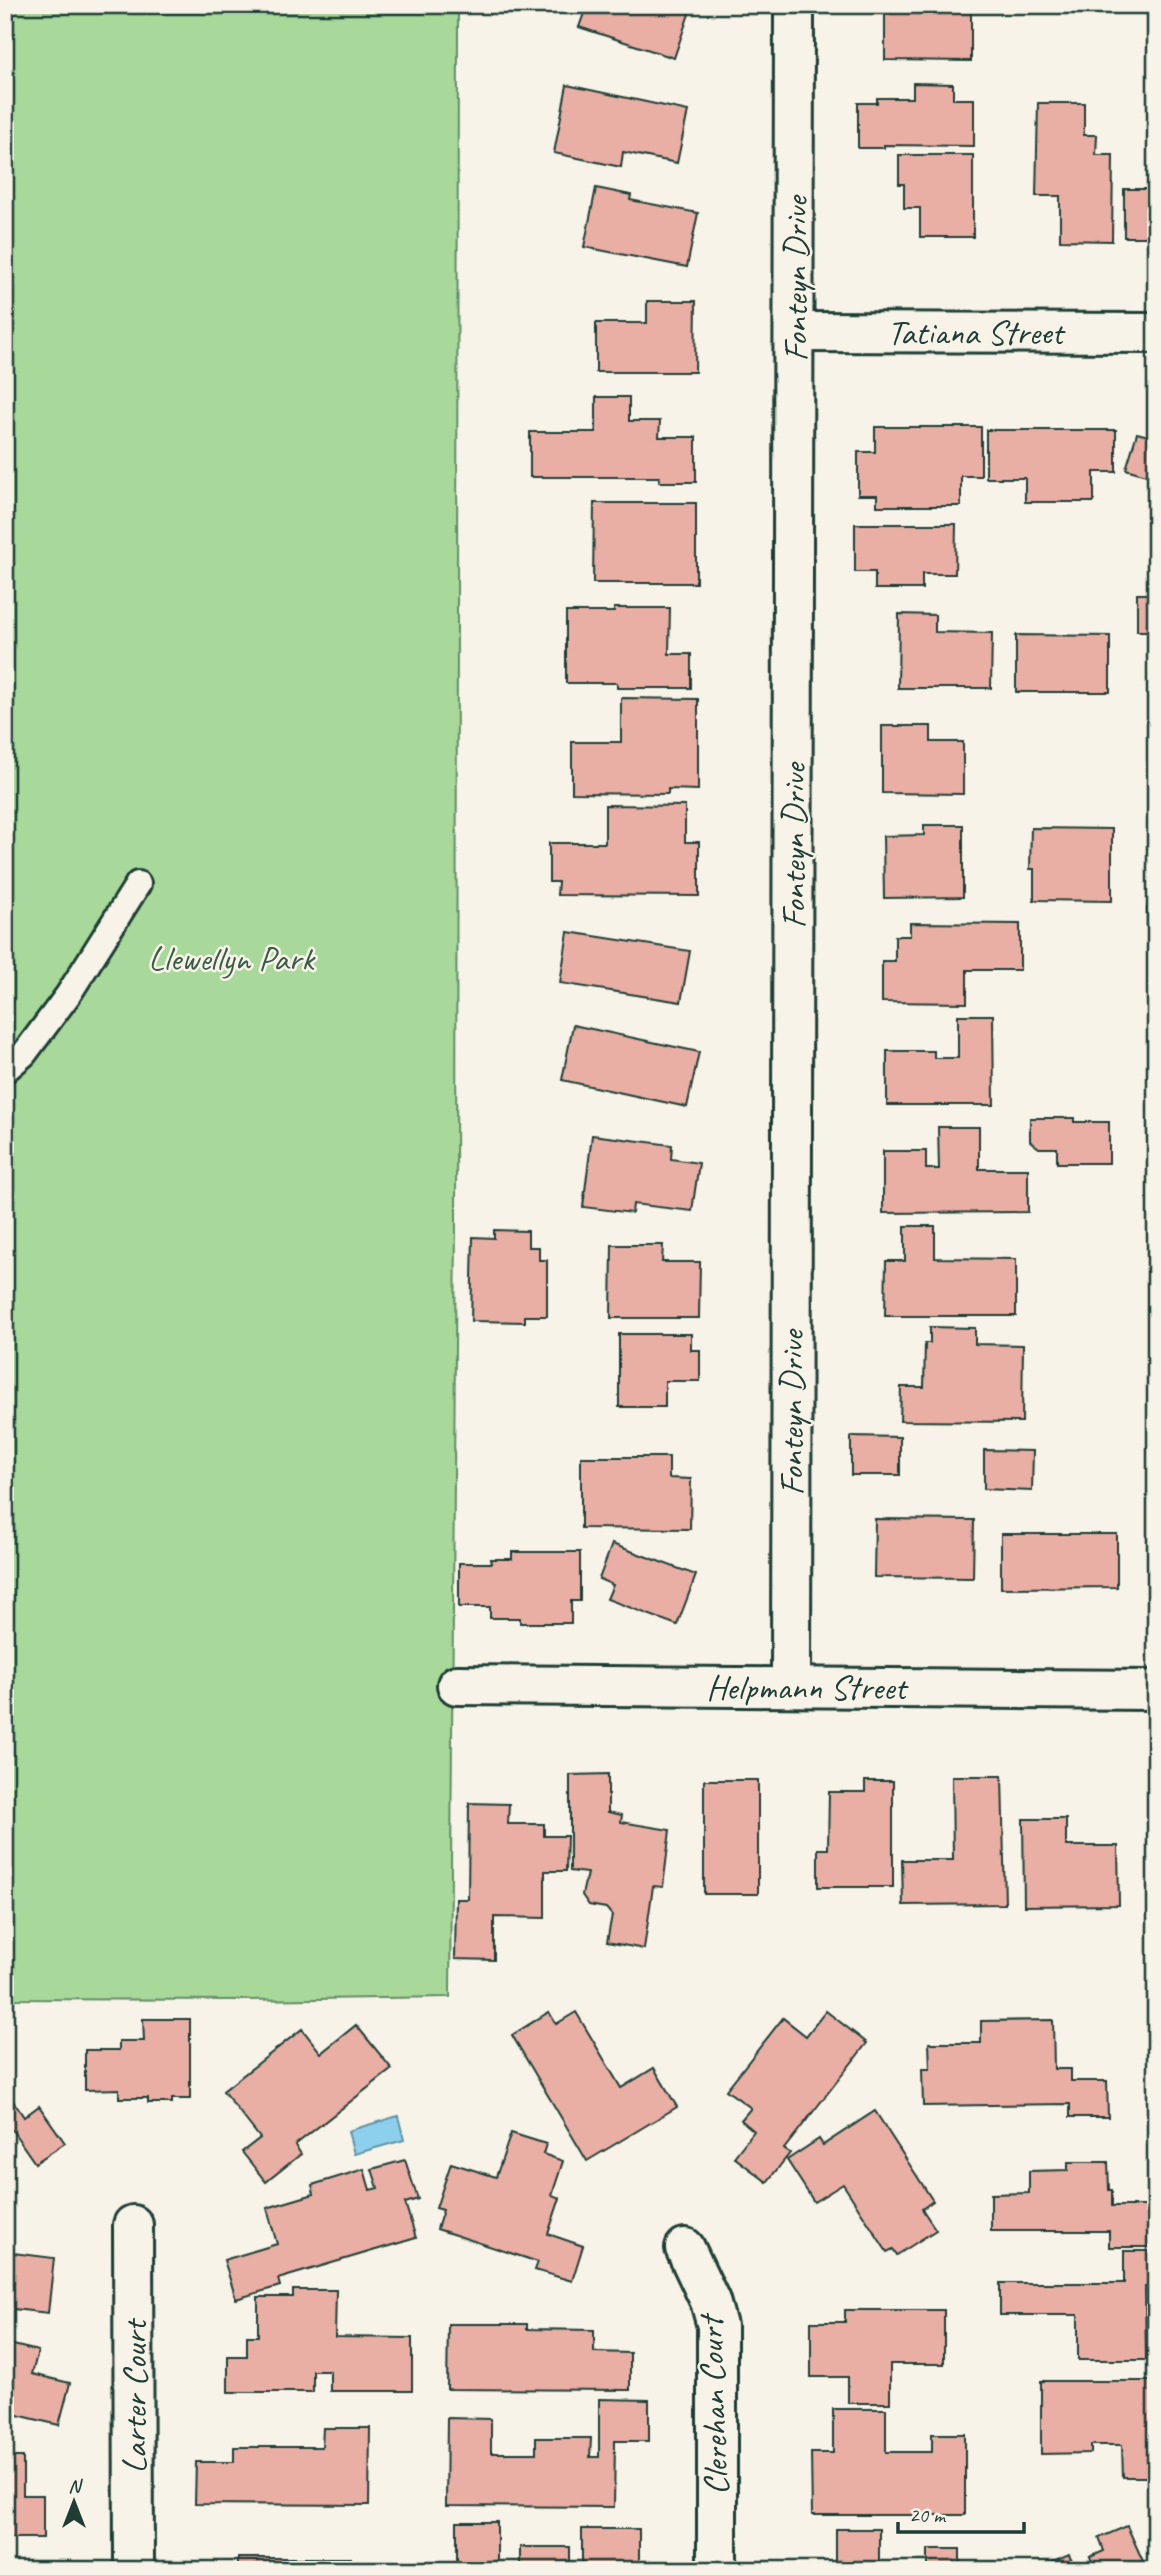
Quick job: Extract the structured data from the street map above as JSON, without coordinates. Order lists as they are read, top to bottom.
{
  "streets": {
    "street": [
      "Fonteyn Drive",
      "Tatiana Street",
      "Helpmann Street",
      "Larter Court",
      "Clerehan Court"
    ]
  },
  "crossings": [
    ["Fonteyn Drive", "Tatiana Street"],
    ["Fonteyn Drive", "Helpmann Street"]
  ],
  "parks": ["Llewellyn Park"],
  "scale_bar": "20 m",
  "north": "top"
}
